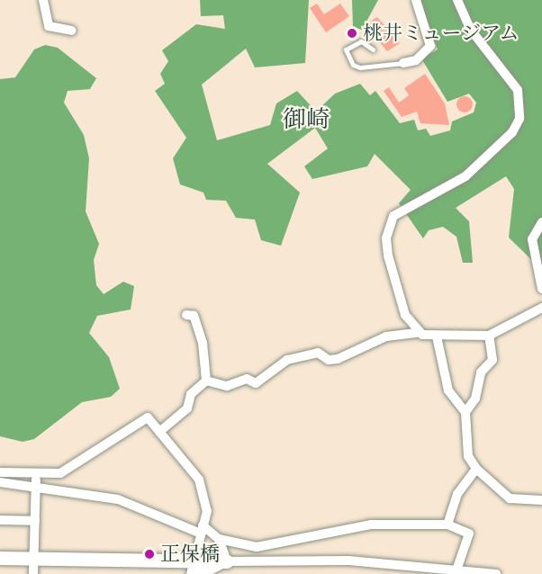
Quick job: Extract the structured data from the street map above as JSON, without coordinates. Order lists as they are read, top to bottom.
{
  "districts": ["御崎"],
  "places": ["桃井ミュージアム", "正保橋"]
}
